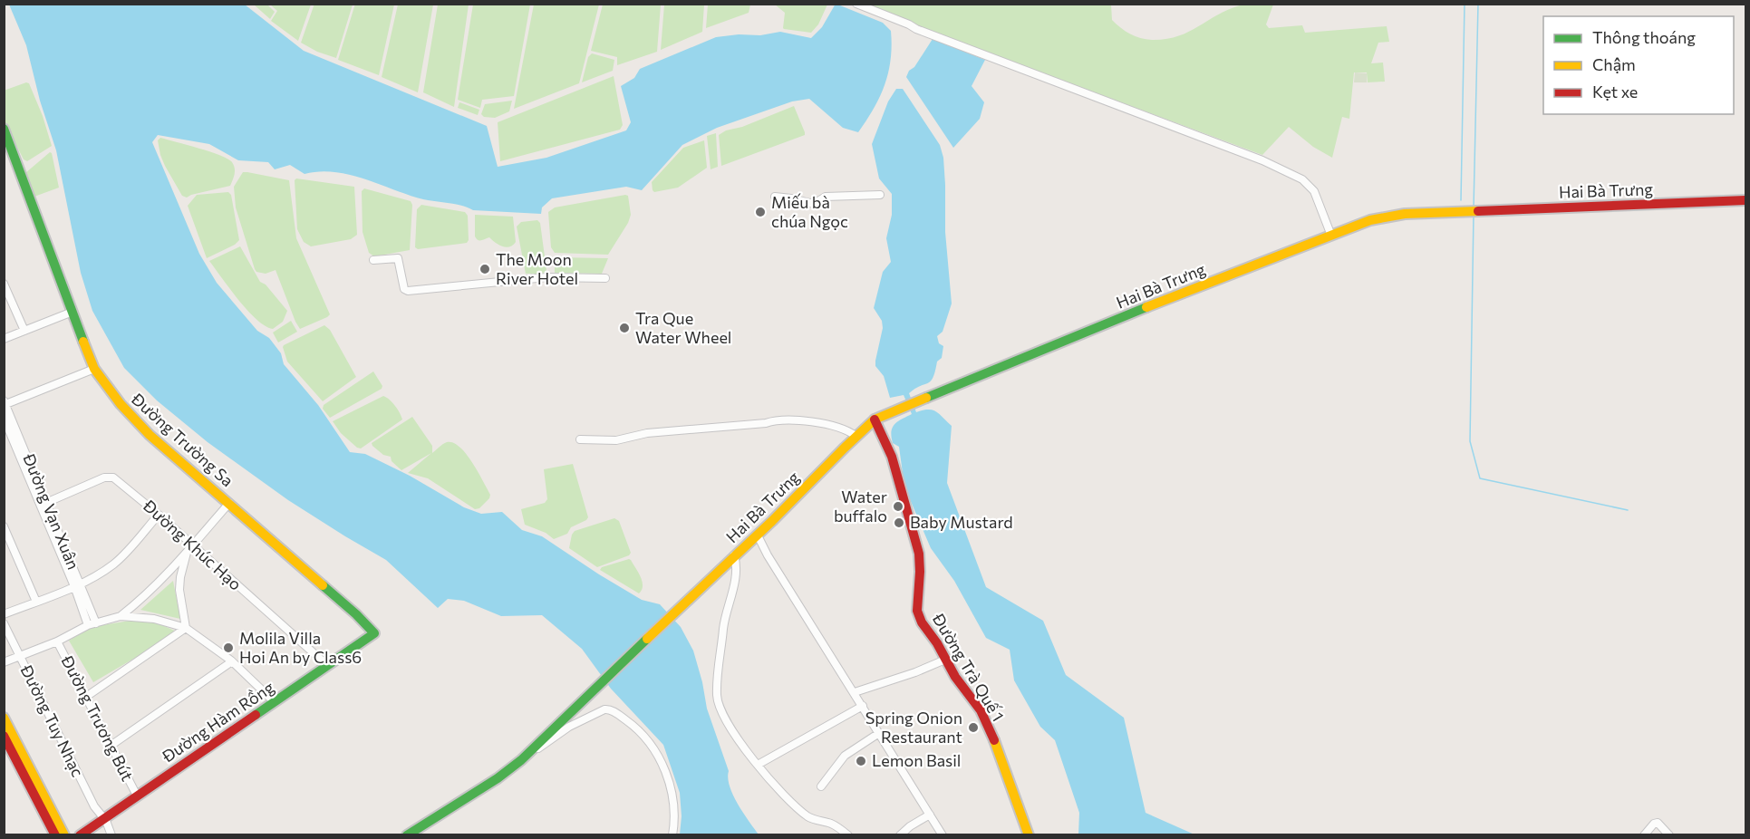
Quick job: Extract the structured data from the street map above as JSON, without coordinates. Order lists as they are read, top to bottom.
{
  "streets": {
    "street": [
      "Hai Bà Trưng",
      "Đường Trường Sa",
      "Đường Vạn Xuân",
      "Đường Khúc Hạo",
      "Đường Trà Quế 1",
      "Đường Trương Bút",
      "Đường Tuy Nhạc",
      "Đường Hàm Rồng"
    ]
  },
  "crossings": [
    ["Hai Bà Trưng", "Đường Trà Quế 1"],
    ["Đường Trường Sa", "Đường Hàm Rồng"],
    ["Đường Vạn Xuân", "Đường Khúc Hạo"],
    ["Đường Khúc Hạo", "Đường Hàm Rồng"],
    ["Đường Trương Bút", "Đường Hàm Rồng"],
    ["Đường Tuy Nhạc", "Đường Hàm Rồng"]
  ],
  "places": [
    "Miếu bà chúa Ngọc",
    "The Moon River Hotel",
    "Tra Que Water Wheel",
    "Water buffalo",
    "Baby Mustard",
    "Molila Villa Hoi An by Class6",
    "Spring Onion Restaurant",
    "Lemon Basil"
  ],
  "legend": ["Thông thoáng", "Chậm", "Kẹt xe"]
}
